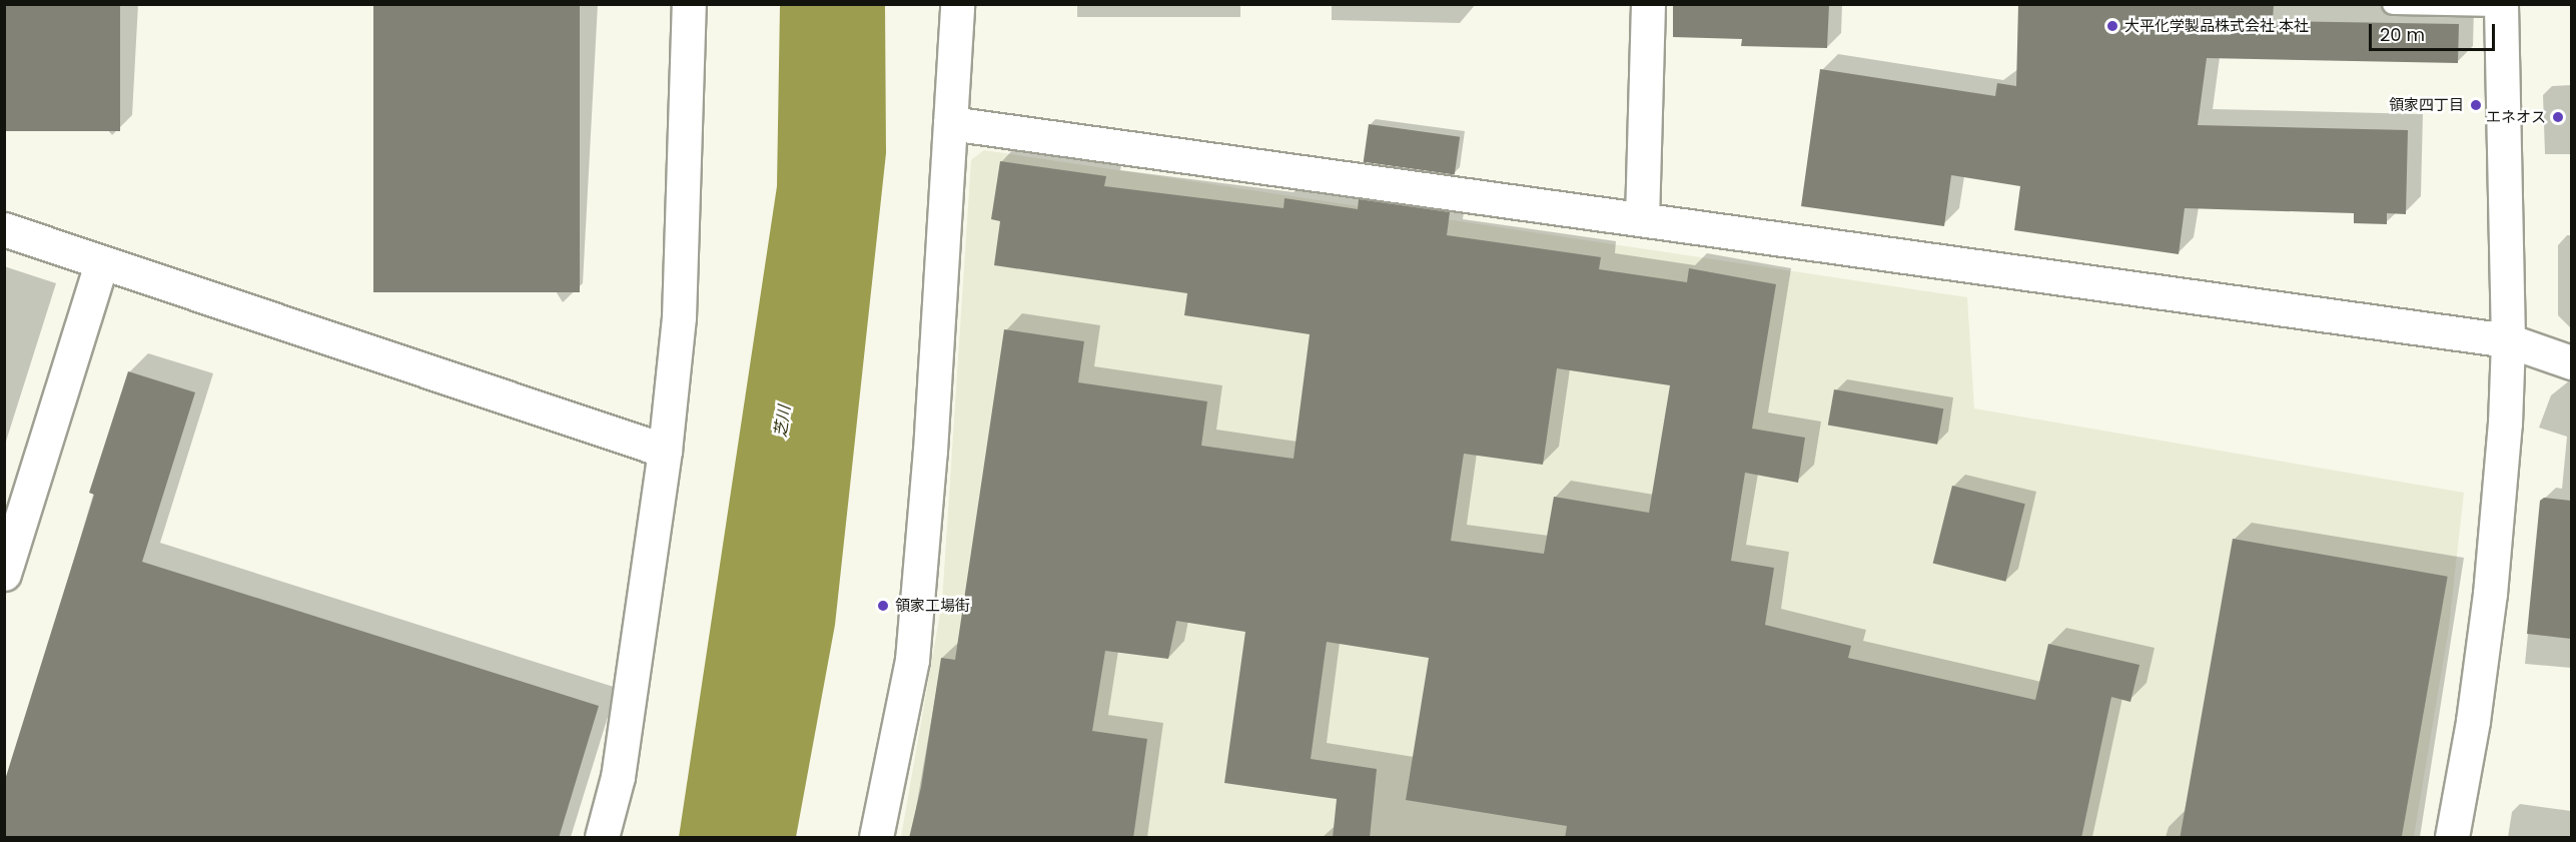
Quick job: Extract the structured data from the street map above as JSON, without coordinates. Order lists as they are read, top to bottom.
{
  "water": ["芝川"],
  "places": [
    "大平化学製品株式会社 本社",
    "領家四丁目",
    "エネオス",
    "領家工場街"
  ],
  "scale_bar": "20 m"
}
